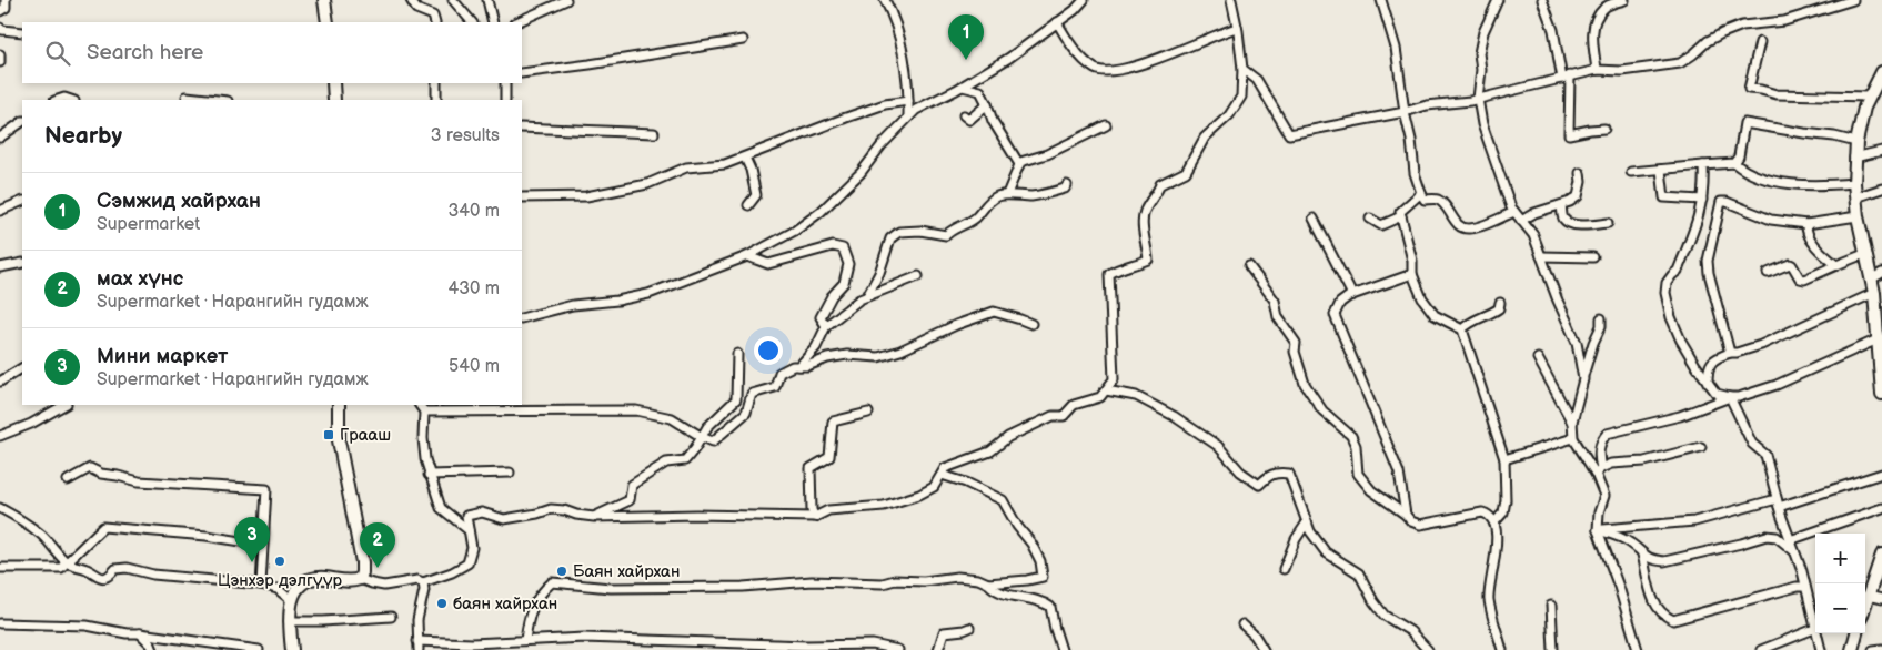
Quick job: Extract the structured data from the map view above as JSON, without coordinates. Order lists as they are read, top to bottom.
{
  "places": {
    "transit": ["Грааш"],
    "other": ["Цэнхэр дэлгүүр", "Баян хайрхан", "баян хайрхан"]
  },
  "page": {
    "pins": ["1", "3", "2"],
    "search": "Search here",
    "heading": ["Nearby", "3 results"],
    "list": [
      {
        "mark": "1",
        "name": "Сэмжид хайрхан",
        "note": "Supermarket",
        "value": "340 m"
      },
      {
        "mark": "2",
        "name": "мах хүнс",
        "note": "Supermarket · Нарангийн гудамж",
        "value": "430 m"
      },
      {
        "mark": "3",
        "name": "Мини маркет",
        "note": "Supermarket · Нарангийн гудамж",
        "value": "540 m"
      }
    ],
    "map_buttons": ["+", "−"]
  }
}
